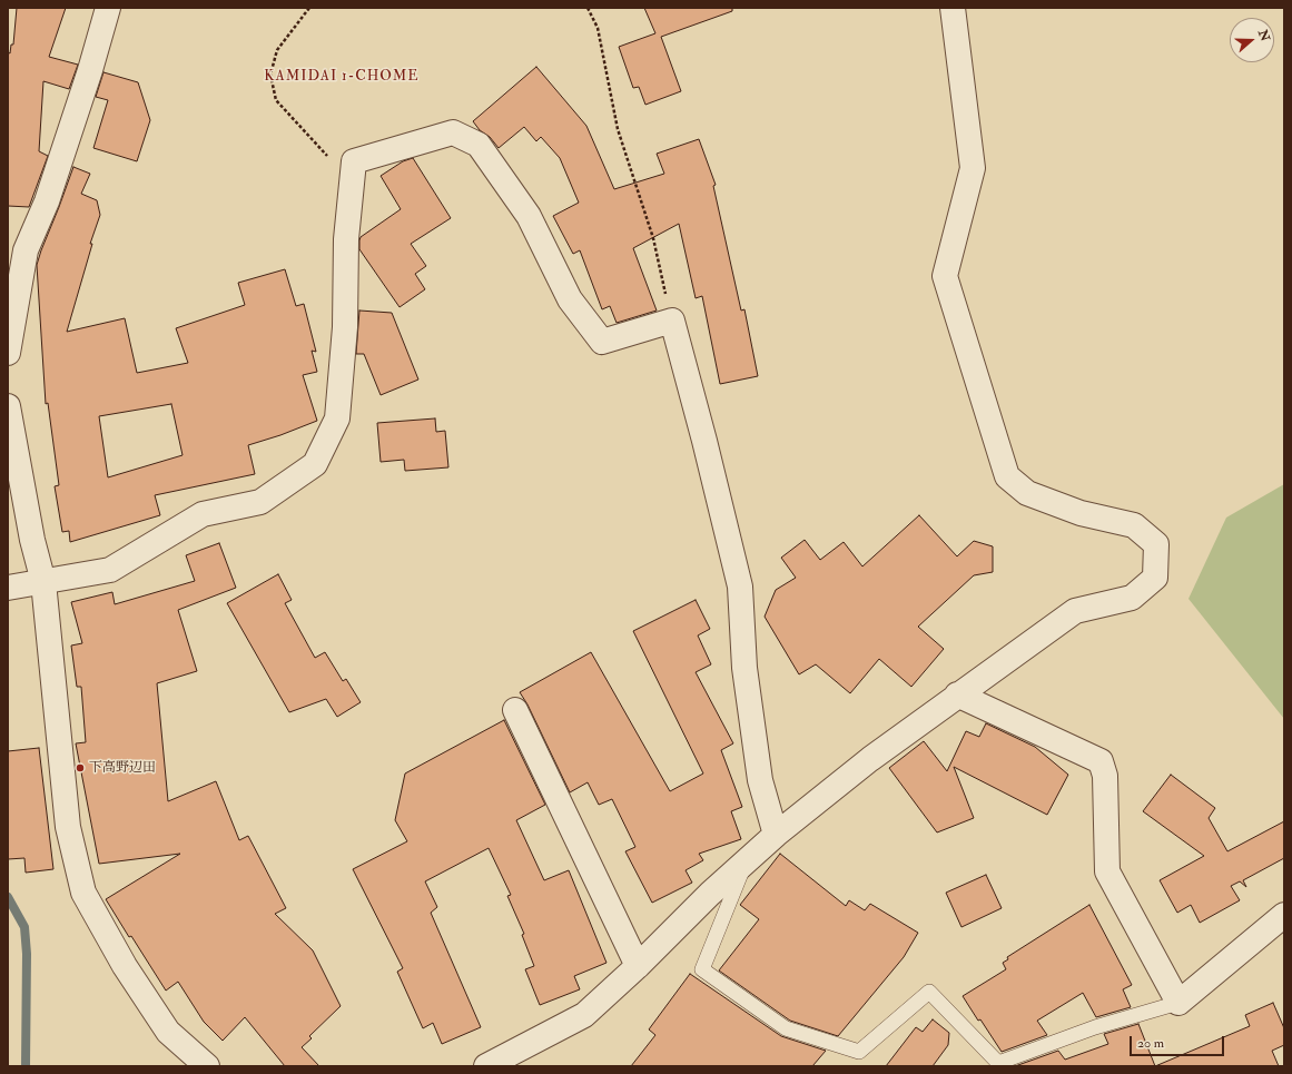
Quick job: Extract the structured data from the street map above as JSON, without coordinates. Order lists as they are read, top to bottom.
{
  "districts": ["KAMIDAI 1-CHOME"],
  "places": ["下高野辺田"],
  "scale_bar": "20 m",
  "north": "right"
}
